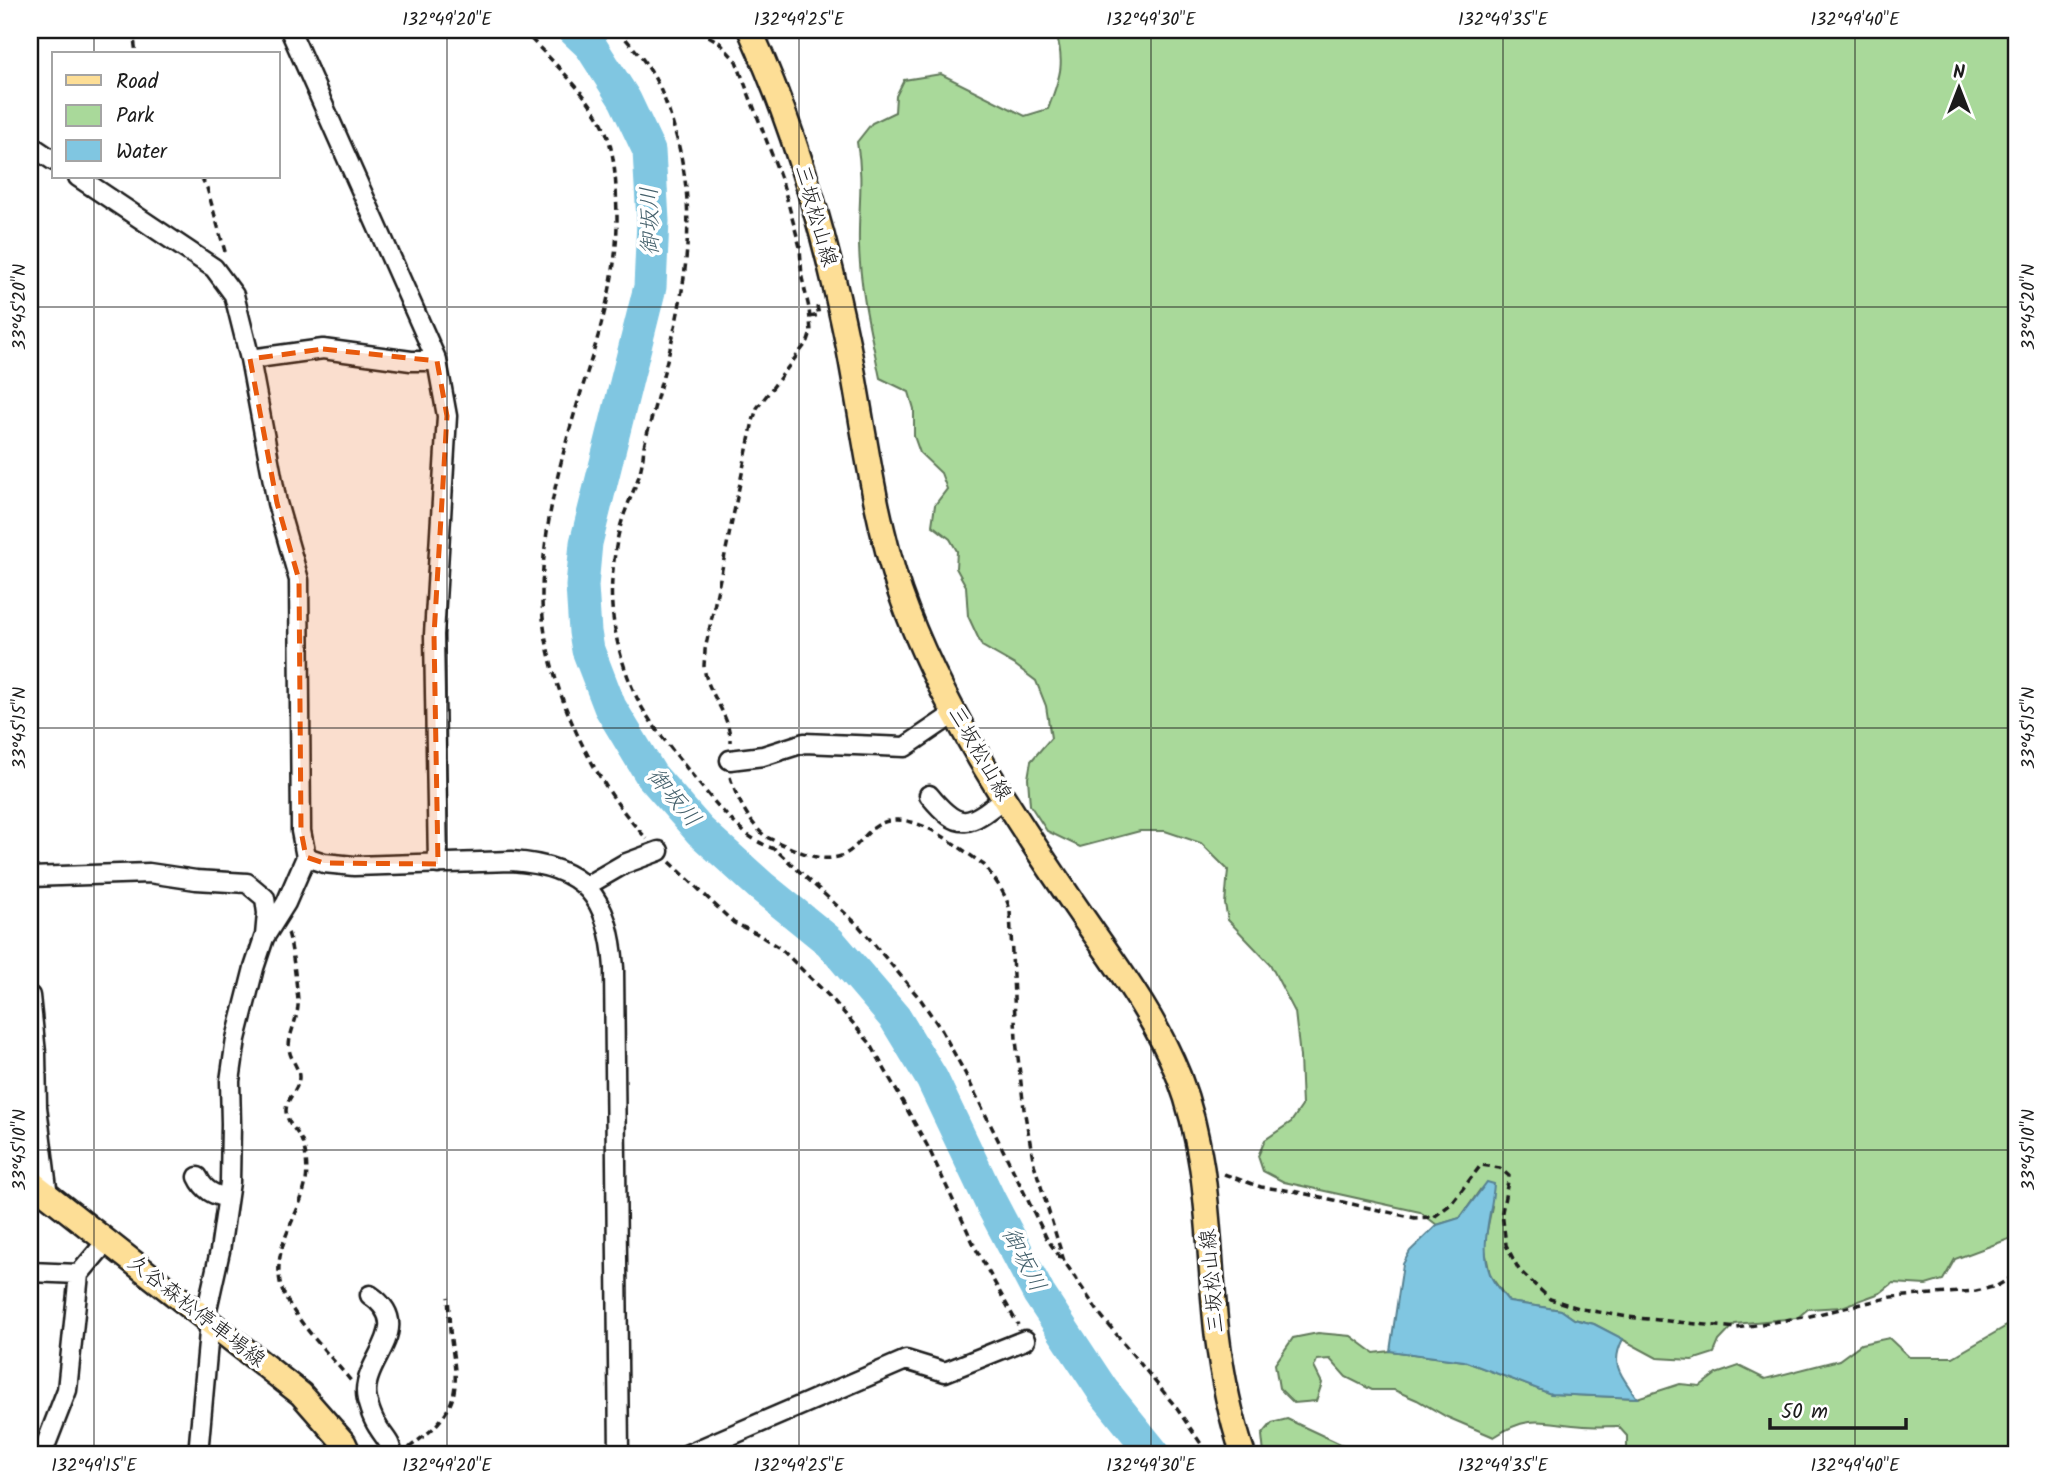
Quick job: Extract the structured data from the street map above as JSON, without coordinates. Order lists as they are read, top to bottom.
{
  "streets": {
    "main road": ["三坂松山線", "久谷森松停車場線"]
  },
  "water": ["御坂川"],
  "legend": ["Road", "Park", "Water"],
  "scale_bar": "50 m",
  "north": "top",
  "coordinates": [
    "132°49'20\"E",
    "132°49'25\"E",
    "132°49'30\"E",
    "132°49'35\"E",
    "132°49'40\"E",
    "33°45'20\"N",
    "33°45'15\"N",
    "33°45'10\"N",
    "132°49'15\"E"
  ]
}
